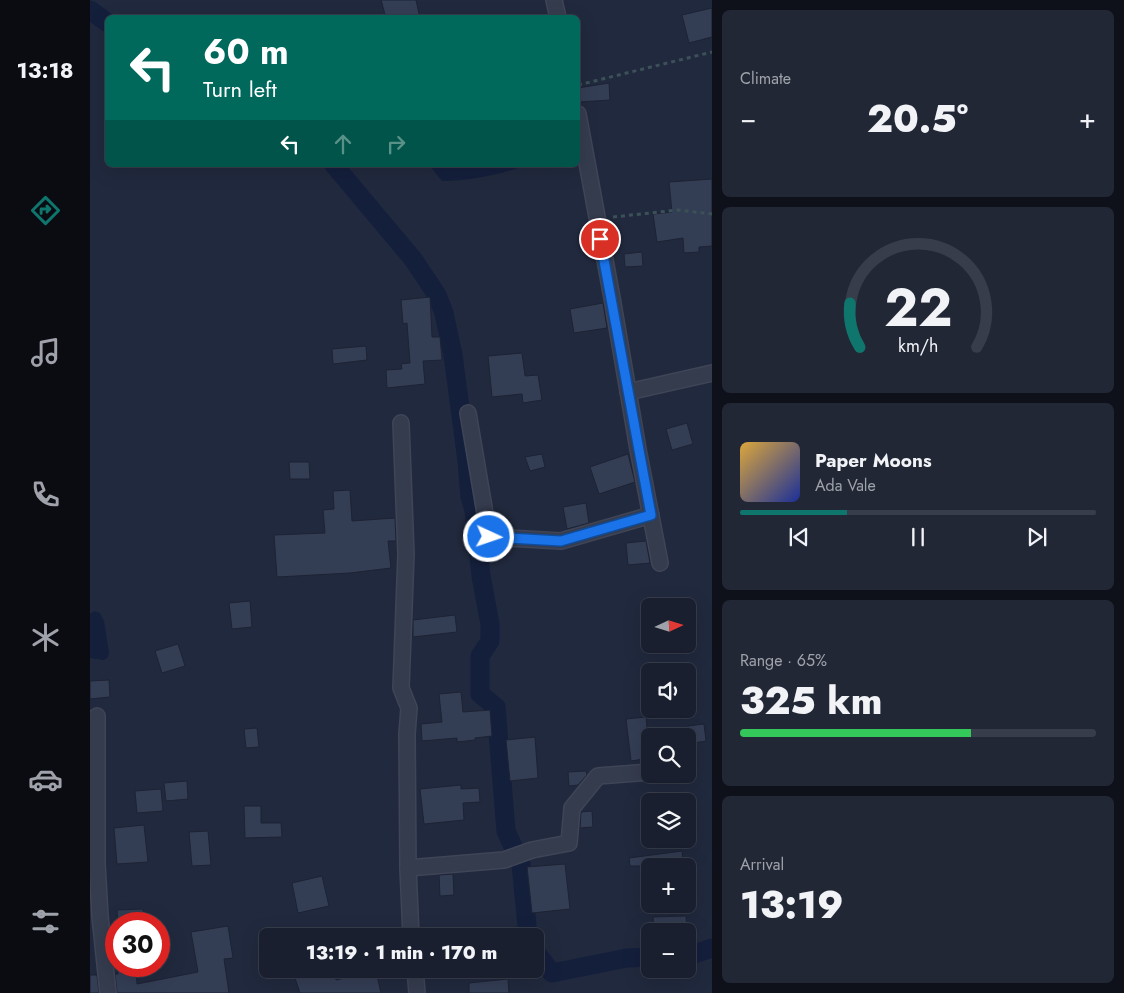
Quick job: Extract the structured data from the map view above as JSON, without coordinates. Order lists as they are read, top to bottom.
{
  "north": "right",
  "page": {
    "tabs": "13:18",
    "tile": [
      "Climate",
      ["Range · 65%", "325 km"],
      ["Arrival", "13:19"]
    ],
    "turn": ["60 m", "Turn left"],
    "heat": ["−", "20.5°", "+"],
    "song": ["Paper Moons", "Ada Vale"],
    "map_buttons": ["+", "−"],
    "limit": "30",
    "trip": "13:19 · 1 min · 170 m",
    "gauge": ["22", "km/h"]
  }
}
